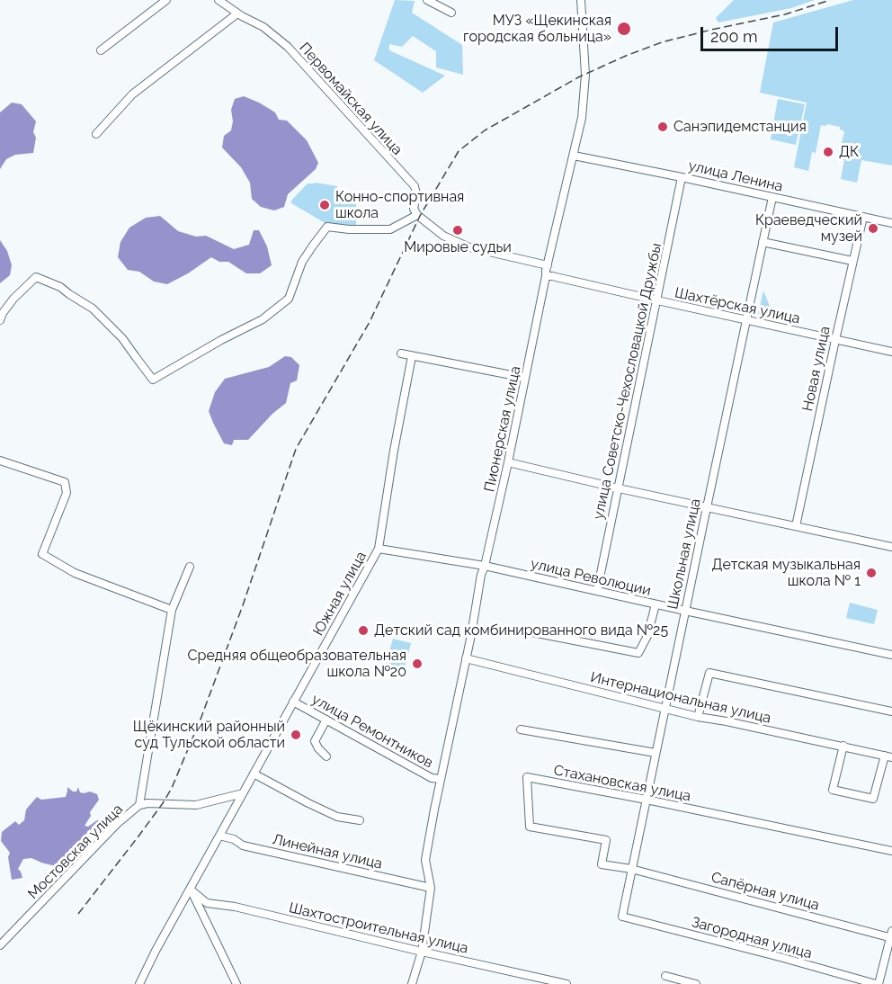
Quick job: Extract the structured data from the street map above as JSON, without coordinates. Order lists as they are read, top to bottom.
{
  "streets": {
    "street": [
      "Первомайская улица",
      "улица Ленина",
      "Шахтёрская улица",
      "Новая улица",
      "улица Советско-Чехословацкой Дружбы",
      "Пионерская улица",
      "Школьная улица",
      "улица Революции",
      "Южная улица",
      "Интернациональная улица",
      "улица Ремонтников",
      "Стахановская улица",
      "Мостовская улица",
      "Линейная улица",
      "Сапёрная улица",
      "Шахтостроительная улица",
      "Загородная улица"
    ]
  },
  "crossings": [
    ["улица Ленина", "Новая улица"],
    ["улица Ленина", "улица Советско-Чехословацкой Дружбы"],
    ["улица Ленина", "Пионерская улица"],
    ["улица Ленина", "Школьная улица"],
    ["Шахтёрская улица", "Новая улица"],
    ["Шахтёрская улица", "улица Советско-Чехословацкой Дружбы"],
    ["Шахтёрская улица", "Пионерская улица"],
    ["Шахтёрская улица", "Школьная улица"],
    ["улица Советско-Чехословацкой Дружбы", "улица Революции"],
    ["Пионерская улица", "улица Революции"],
    ["Пионерская улица", "Интернациональная улица"],
    ["Пионерская улица", "улица Ремонтников"],
    ["Пионерская улица", "Линейная улица"],
    ["Школьная улица", "улица Революции"],
    ["Школьная улица", "Интернациональная улица"],
    ["Школьная улица", "Стахановская улица"],
    ["Школьная улица", "Сапёрная улица"],
    ["Школьная улица", "Загородная улица"],
    ["улица Революции", "Южная улица"],
    ["Южная улица", "улица Ремонтников"],
    ["Южная улица", "Мостовская улица"],
    ["Южная улица", "Линейная улица"],
    ["Южная улица", "Шахтостроительная улица"],
    ["Стахановская улица", "Сапёрная улица"]
  ],
  "places": [
    "МУЗ «Щекинская городская больница»",
    "Санэпидемстанция",
    "ДК",
    "Конно-спортивная школа",
    "Краеведческий музей",
    "Мировые судьи",
    "Детская музыкальная школа № 1",
    "Детский сад комбинированного вида №25",
    "Средняя общеобразовательная школа №20",
    "Щёкинский районный суд Тульской области"
  ],
  "scale_bar": "200 m"
}
